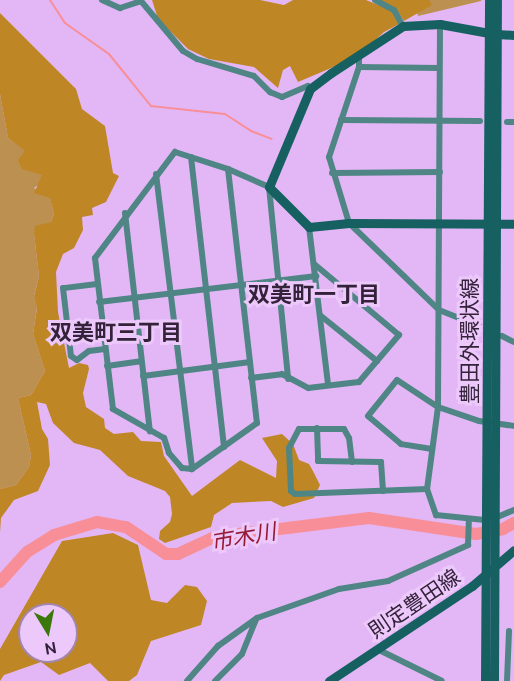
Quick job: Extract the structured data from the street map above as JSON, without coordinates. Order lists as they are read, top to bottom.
{
  "streets": {
    "street": ["豊田外環状線", "則定豊田線"]
  },
  "crossings": [
    ["豊田外環状線", "則定豊田線"]
  ],
  "districts": ["双美町一丁目", "双美町三丁目"],
  "water": ["市木川"],
  "north": "bottom"
}
